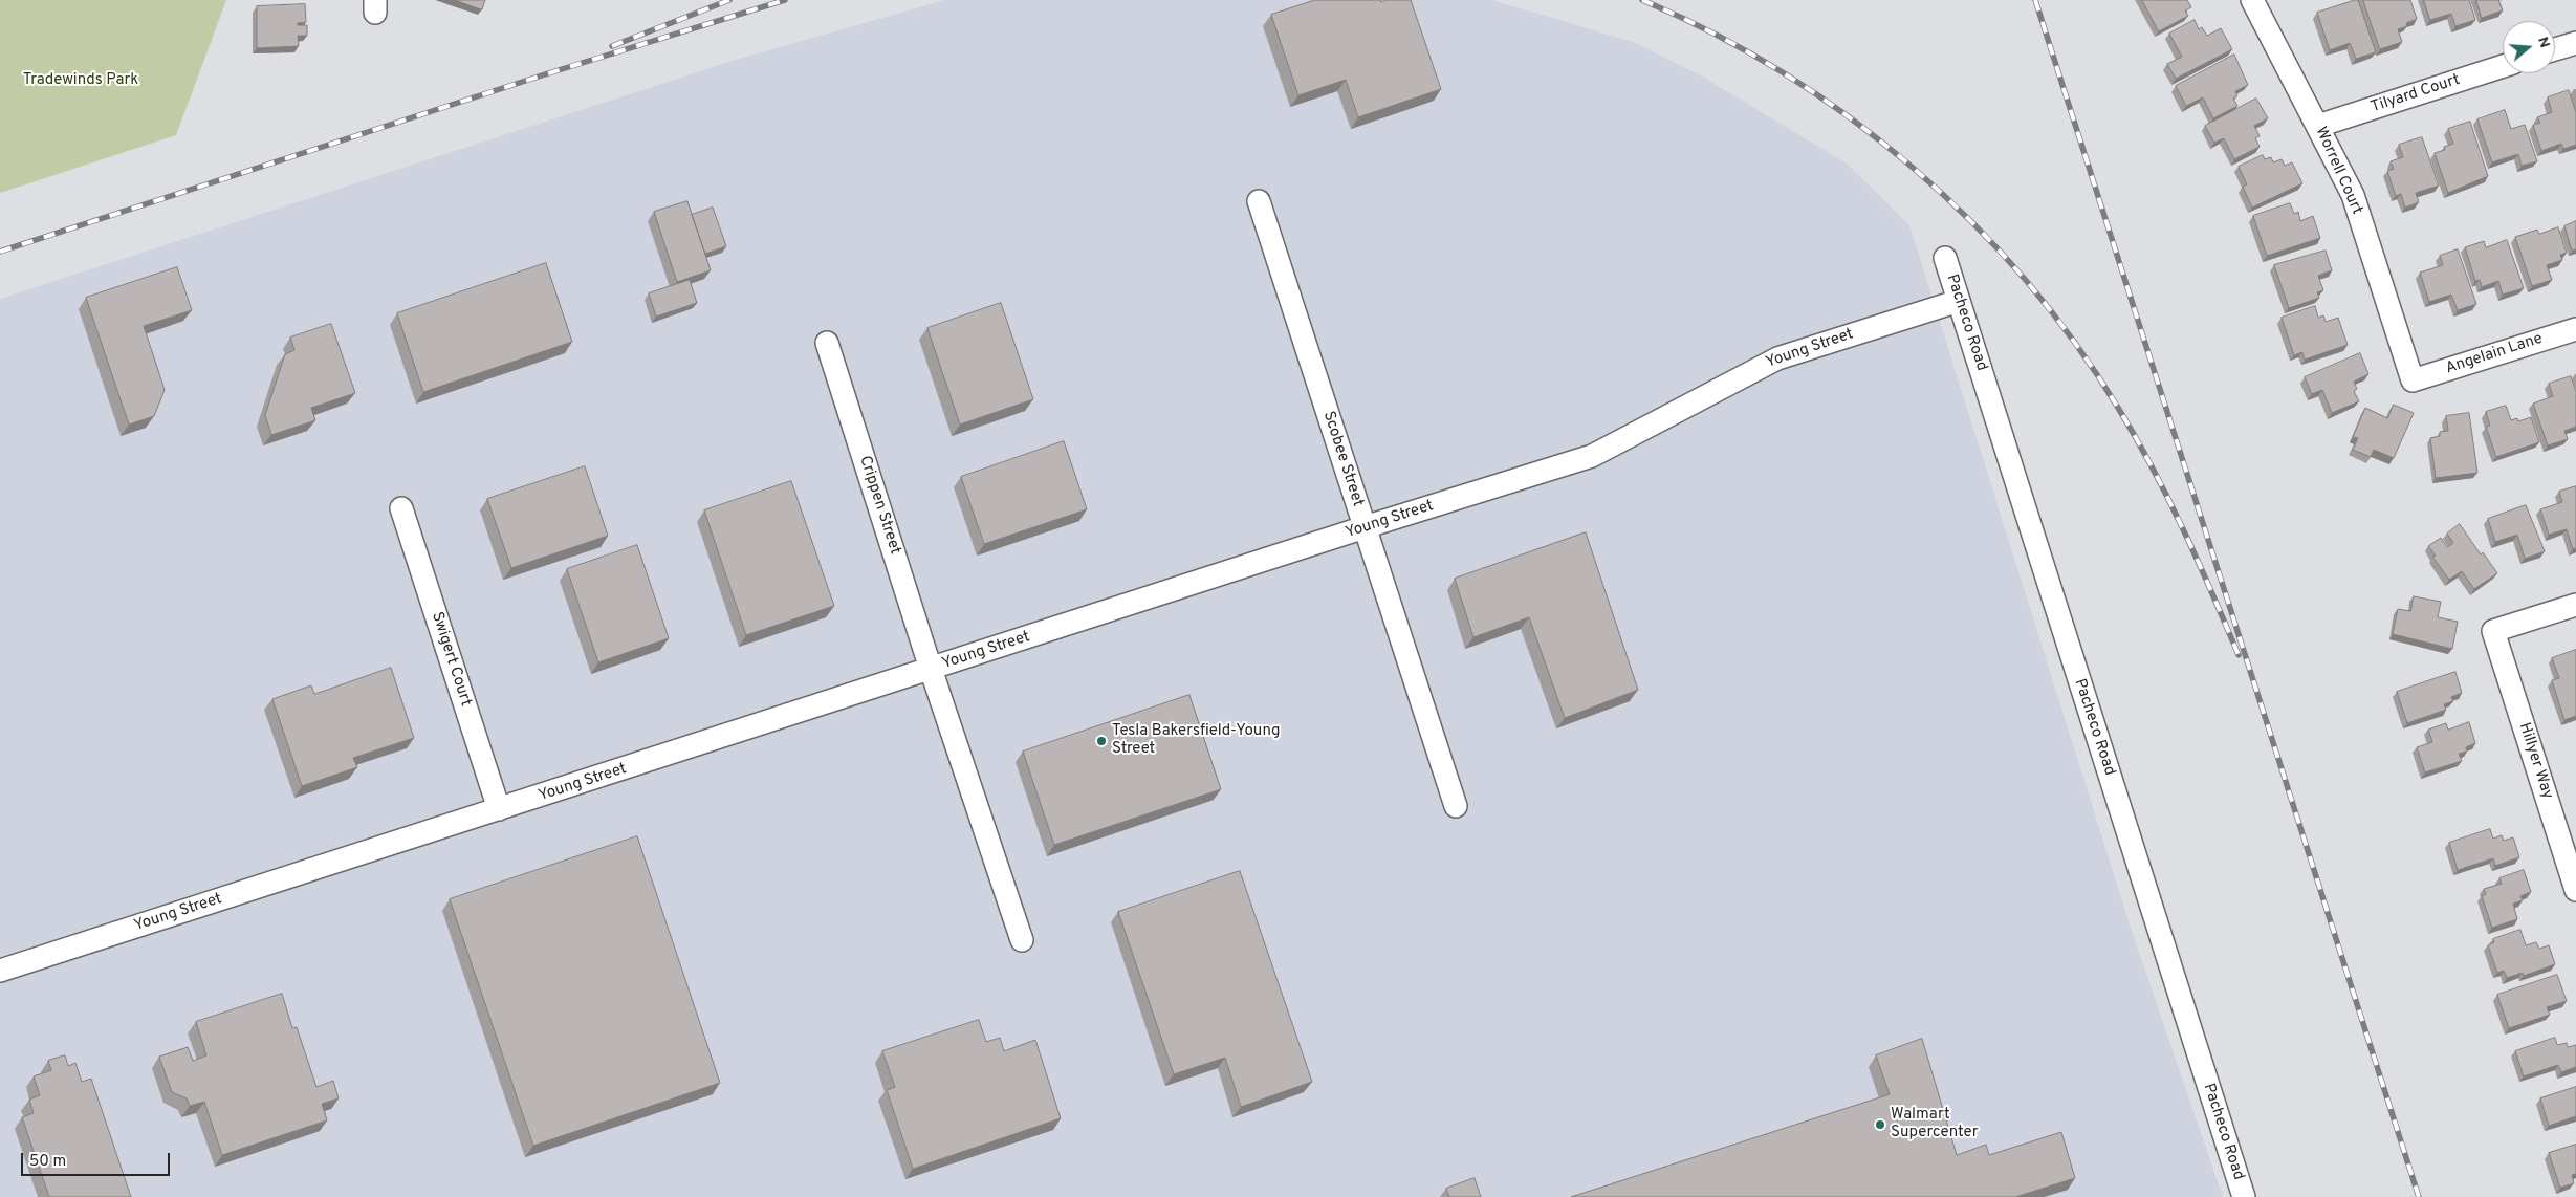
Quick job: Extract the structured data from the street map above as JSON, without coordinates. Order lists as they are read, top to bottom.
{
  "streets": {
    "street": [
      "Tilyard Court",
      "Worrell Court",
      "Pacheco Road",
      "Young Street",
      "Angelain Lane",
      "Scobee Street",
      "Crippen Street",
      "Swigert Court",
      "Hillyer Way"
    ]
  },
  "crossings": [
    ["Tilyard Court", "Worrell Court"],
    ["Worrell Court", "Angelain Lane"],
    ["Pacheco Road", "Young Street"],
    ["Young Street", "Scobee Street"],
    ["Young Street", "Crippen Street"],
    ["Young Street", "Swigert Court"]
  ],
  "parks": ["Tradewinds Park"],
  "places": ["Tesla Bakersfield-Young Street", "Walmart Supercenter"],
  "scale_bar": "50 m",
  "north": "right"
}
